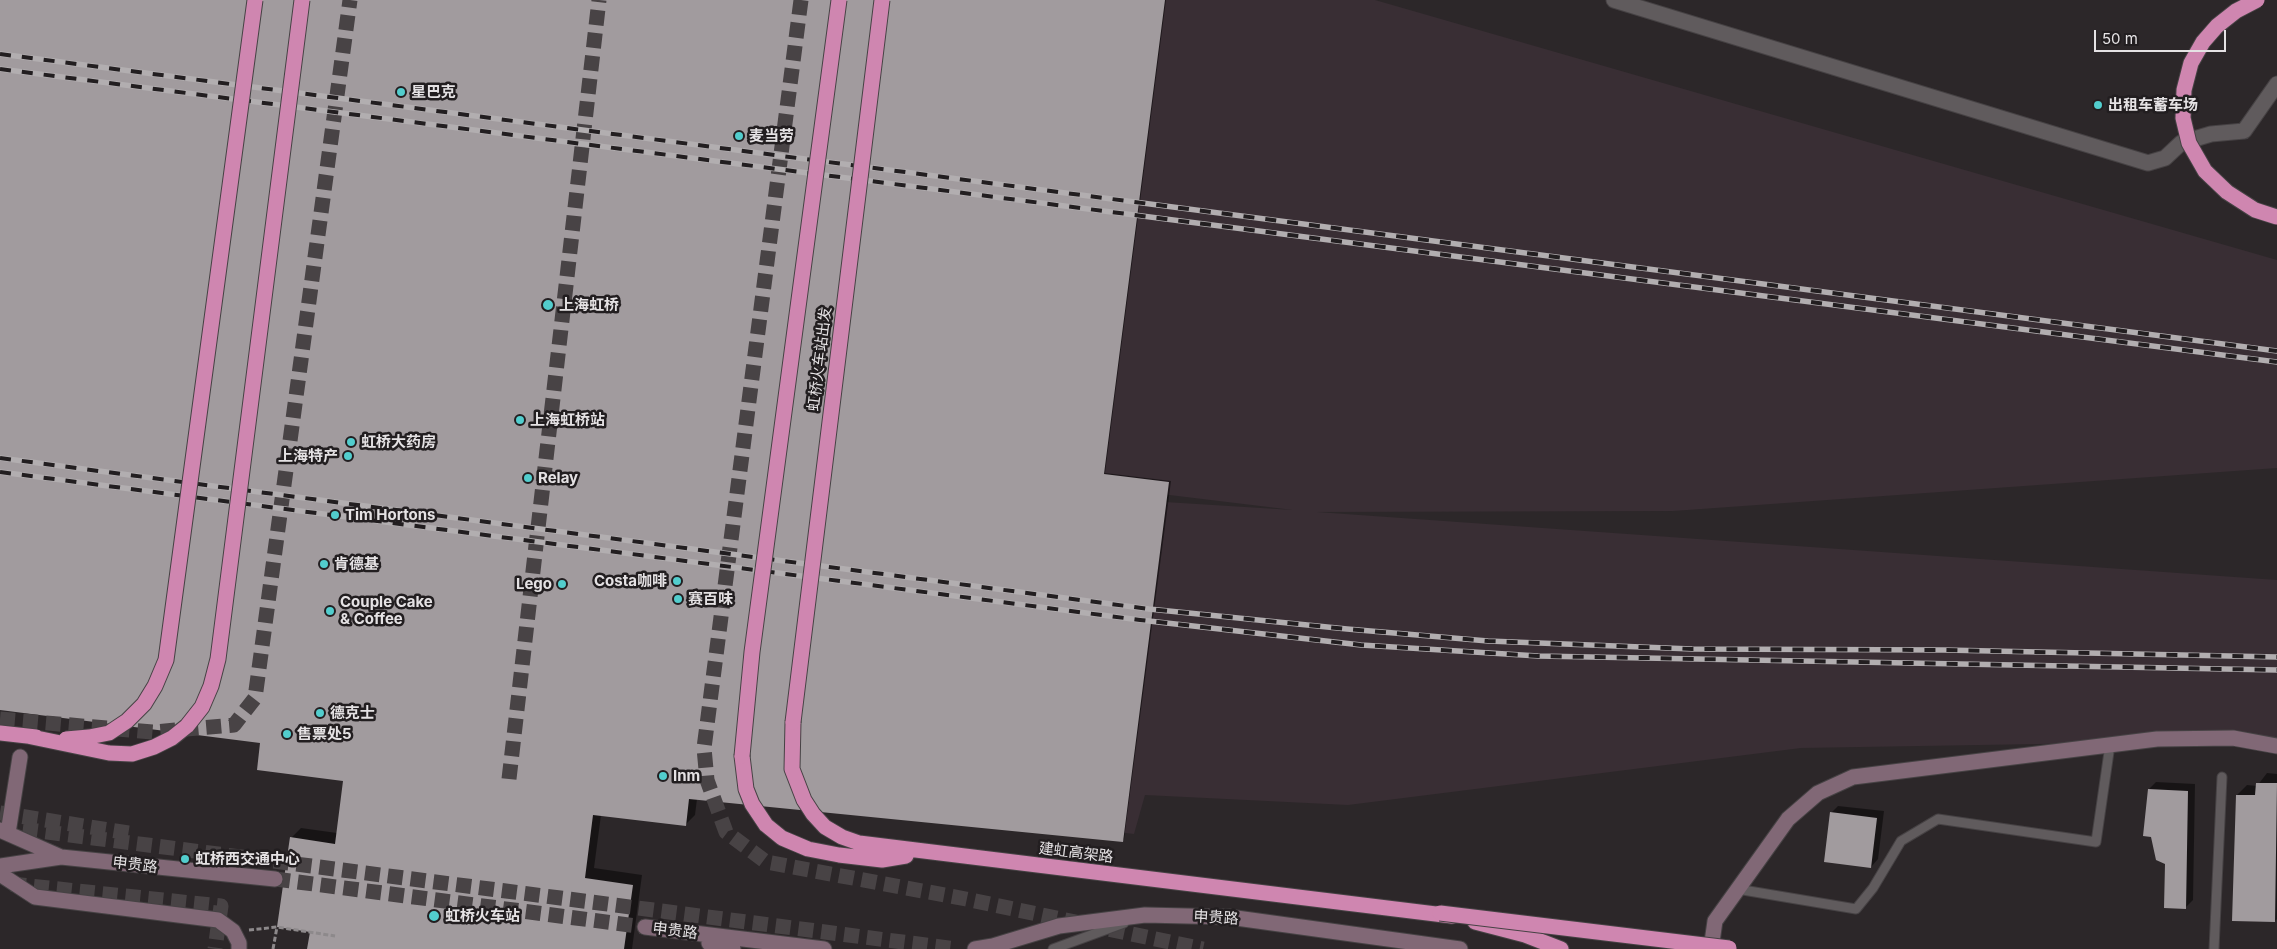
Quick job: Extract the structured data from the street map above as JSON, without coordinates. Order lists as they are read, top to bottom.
{
  "streets": {
    "highway": ["虹桥火车站出发", "建虹高架路"],
    "street": ["申贵路"]
  },
  "crossings": [
    ["虹桥火车站出发", "建虹高架路"]
  ],
  "places": [
    "星巴克",
    "出租车蓄车场",
    "麦当劳",
    "上海虹桥",
    "上海虹桥站",
    "虹桥大药房",
    "上海特产",
    "Relay",
    "Tim Hortons",
    "肯德基",
    "Costa咖啡",
    "Lego",
    "赛百味",
    "Couple Cake & Coffee",
    "德克士",
    "售票处5",
    "Inm",
    "虹桥西交通中心",
    "虹桥火车站"
  ],
  "scale_bar": "50 m"
}
